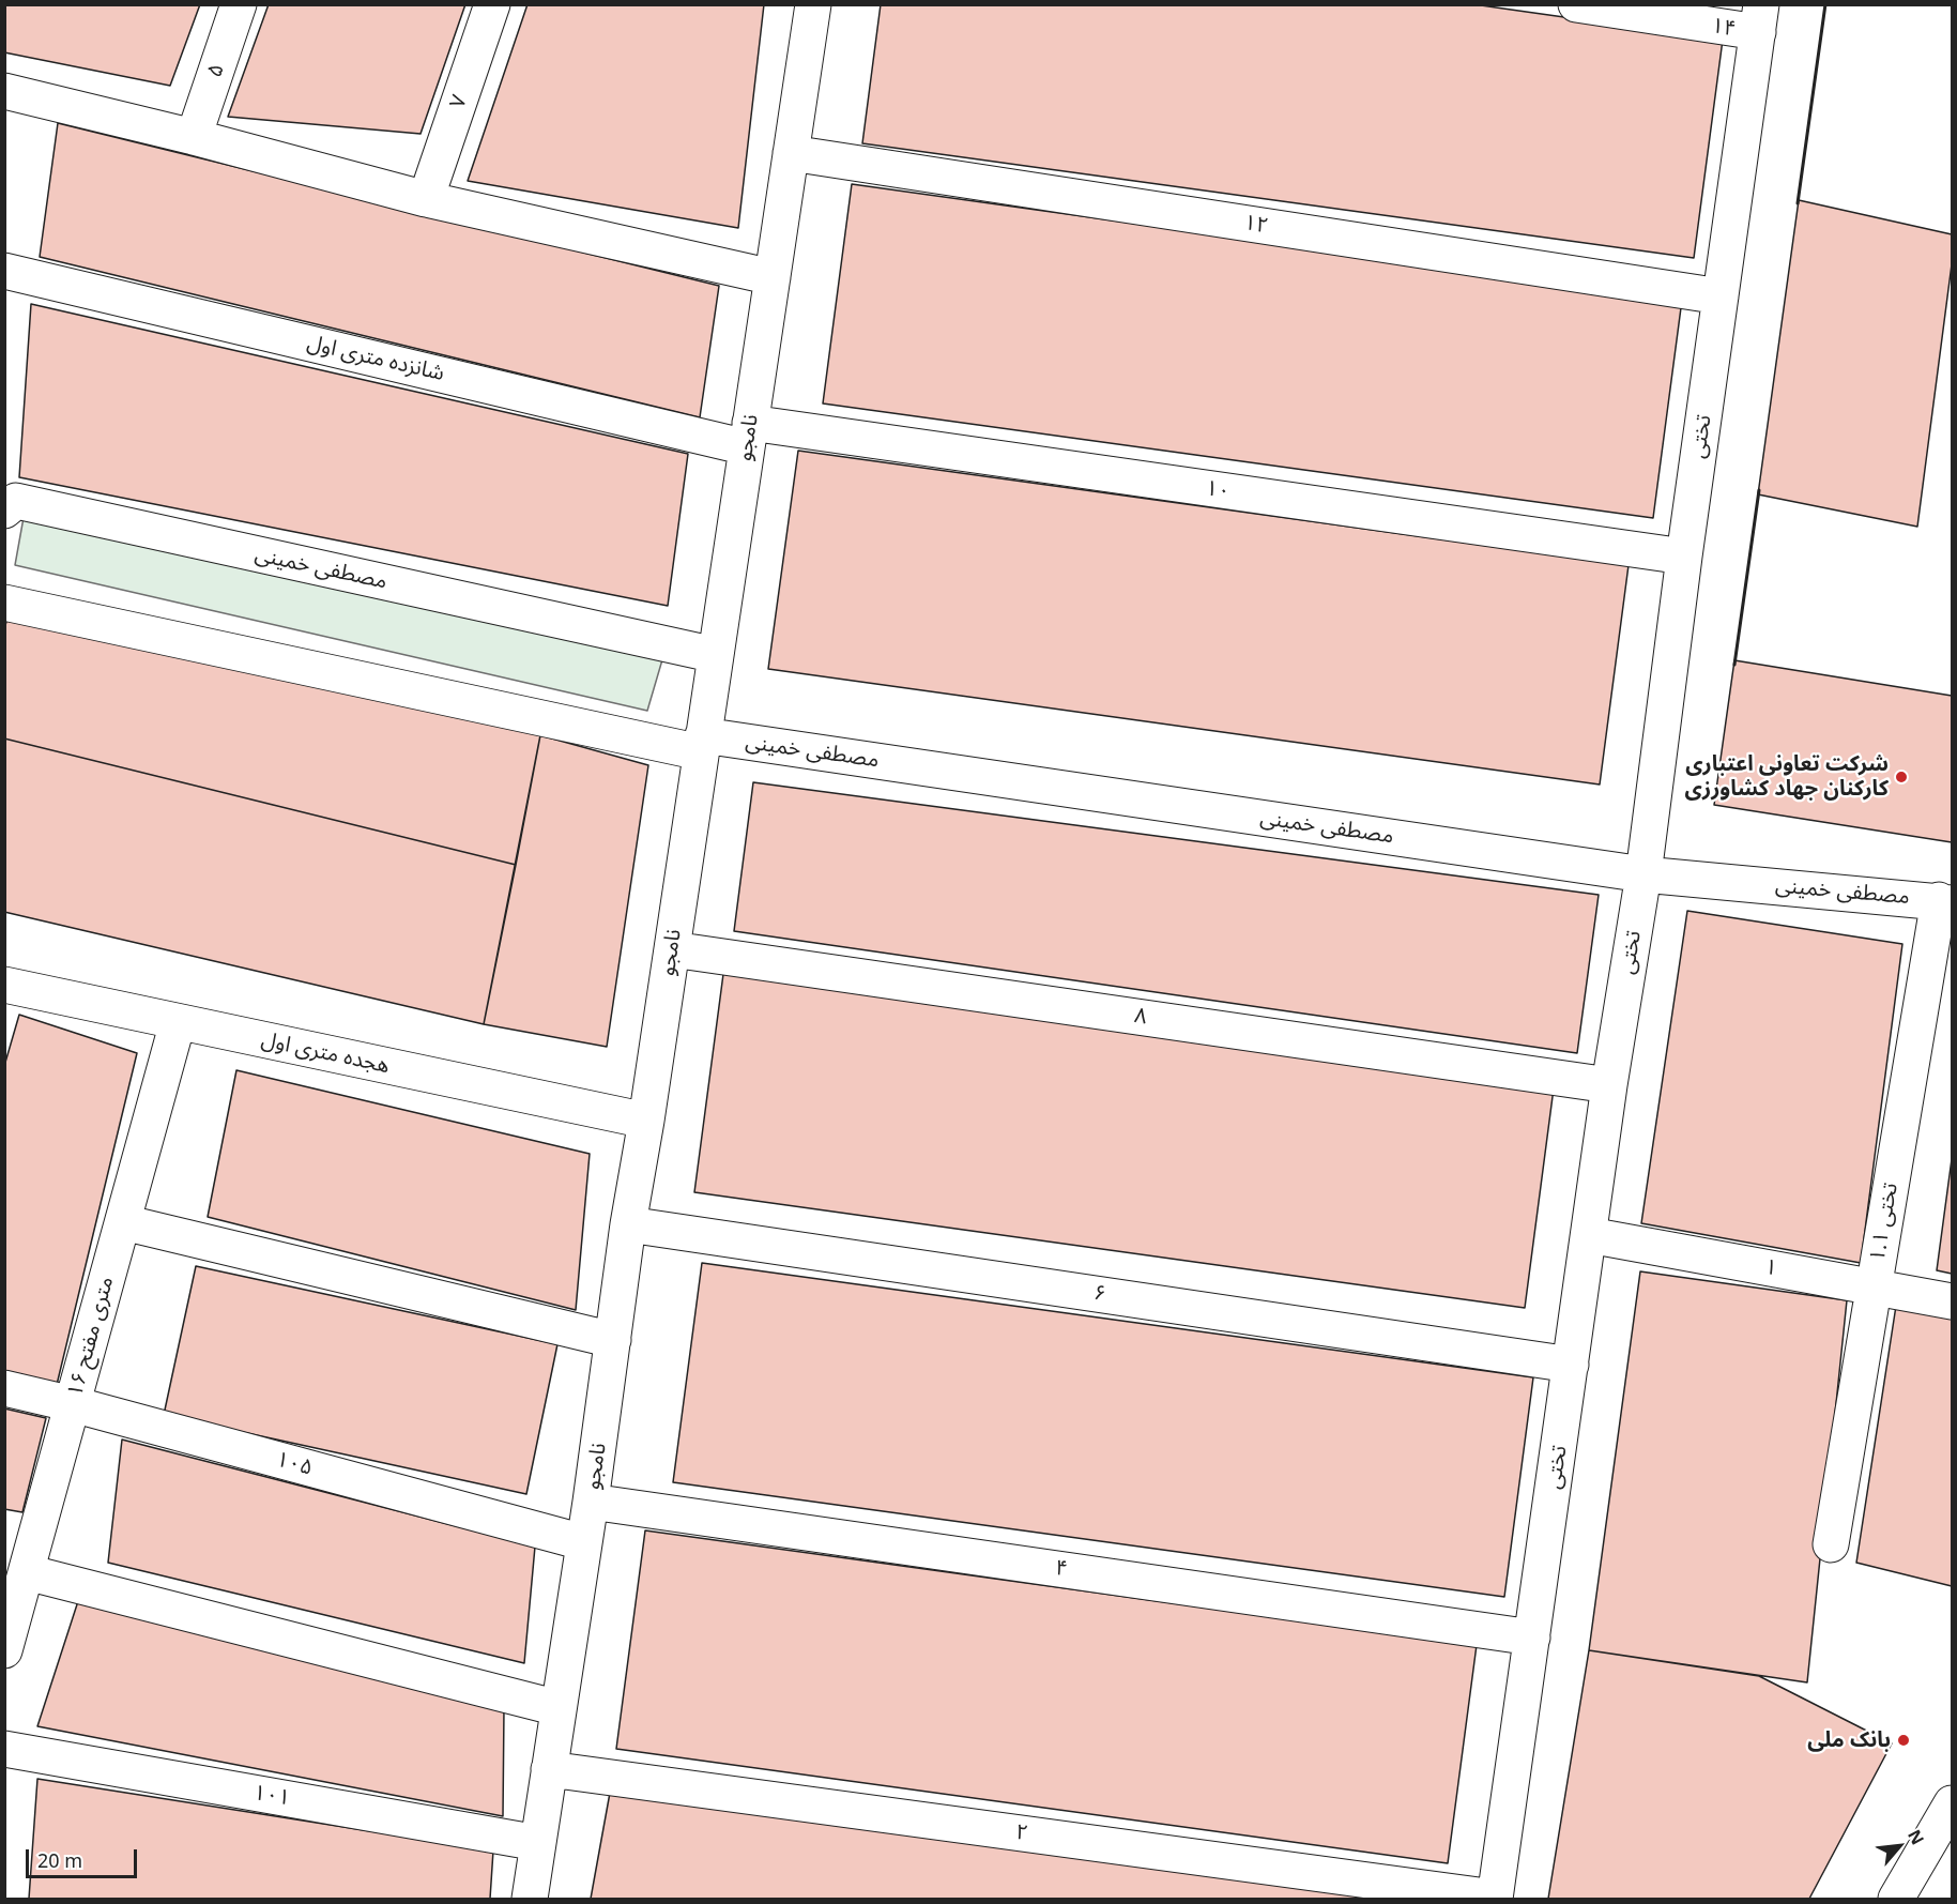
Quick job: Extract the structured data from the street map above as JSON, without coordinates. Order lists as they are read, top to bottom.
{
  "streets": {
    "street": [
      "۱۴",
      "۵",
      "۷",
      "۱۲",
      "شانزده متری اول",
      "تختی",
      "نامجو",
      "۱۰",
      "مصطفی خمینی",
      "۸",
      "هجده متری اول",
      "تختی ۱.۱",
      "۱",
      "۶",
      "۱۶ متری مفتح",
      "۱۰۵",
      "۴",
      "۱۰۱",
      "۲"
    ]
  },
  "crossings": [
    ["۱۴", "تختی"],
    ["۱۲", "تختی"],
    ["۱۲", "نامجو"],
    ["شانزده متری اول", "نامجو"],
    ["شانزده متری اول", "۱۰"],
    ["تختی", "۱۰"],
    ["تختی", "مصطفی خمینی"],
    ["تختی", "۸"],
    ["تختی", "۱"],
    ["تختی", "۶"],
    ["تختی", "۴"],
    ["تختی", "۲"],
    ["نامجو", "۱۰"],
    ["نامجو", "مصطفی خمینی"],
    ["نامجو", "۸"],
    ["نامجو", "هجده متری اول"],
    ["نامجو", "۶"],
    ["نامجو", "۱۰۵"],
    ["نامجو", "۴"],
    ["نامجو", "۱۰۱"],
    ["نامجو", "۲"],
    ["مصطفی خمینی", "تختی ۱.۱"],
    ["هجده متری اول", "۱۶ متری مفتح"],
    ["تختی ۱.۱", "۱"],
    ["۱۶ متری مفتح", "۱۰۵"]
  ],
  "places": ["شرکت تعاونی اعتباری کارکنان جهاد کشاورزی", "بانک ملی"],
  "scale_bar": "20 m",
  "north": "top right"
}
